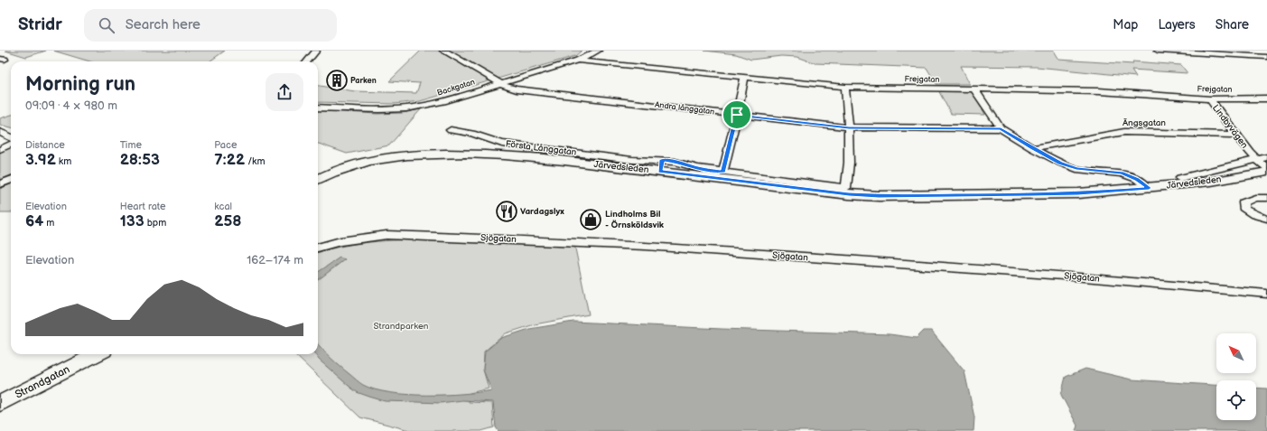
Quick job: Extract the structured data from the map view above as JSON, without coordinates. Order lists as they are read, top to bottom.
{
  "streets": {
    "main road": ["Järvedsleden", "Strandgatan"],
    "street": [
      "Frejgatan",
      "Backgatan",
      "Andra långgatan",
      "Ängsgatan",
      "Lindbyvägen",
      "Första Långgatan",
      "Sjögatan"
    ]
  },
  "crossings": [
    ["Frejgatan", "Backgatan"],
    ["Frejgatan", "Lindbyvägen"],
    ["Backgatan", "Andra långgatan"],
    ["Andra långgatan", "Första Långgatan"],
    ["Ängsgatan", "Lindbyvägen"],
    ["Första Långgatan", "Järvedsleden"]
  ],
  "parks": ["Strandparken"],
  "places": {
    "building": ["Parken"],
    "restaurant": ["Vardagslyx"],
    "shop": ["Lindholms Bil - Örnsköldsvik"]
  },
  "north": "top left",
  "page": {
    "header": "Stridr",
    "search": "Search here",
    "nav": ["Map", "Layers", "Share"],
    "heading": ["Morning run", "09:09 · 4 × 980 m"],
    "stats": [
      ["Distance", "3.92 km"],
      ["Time", "28:53"],
      ["Pace", "7:22 /km"],
      ["Elevation", "64 m"],
      ["Heart rate", "133 bpm"],
      ["kcal", "258"]
    ],
    "chart": ["Elevation", "162–174 m"]
  }
}
